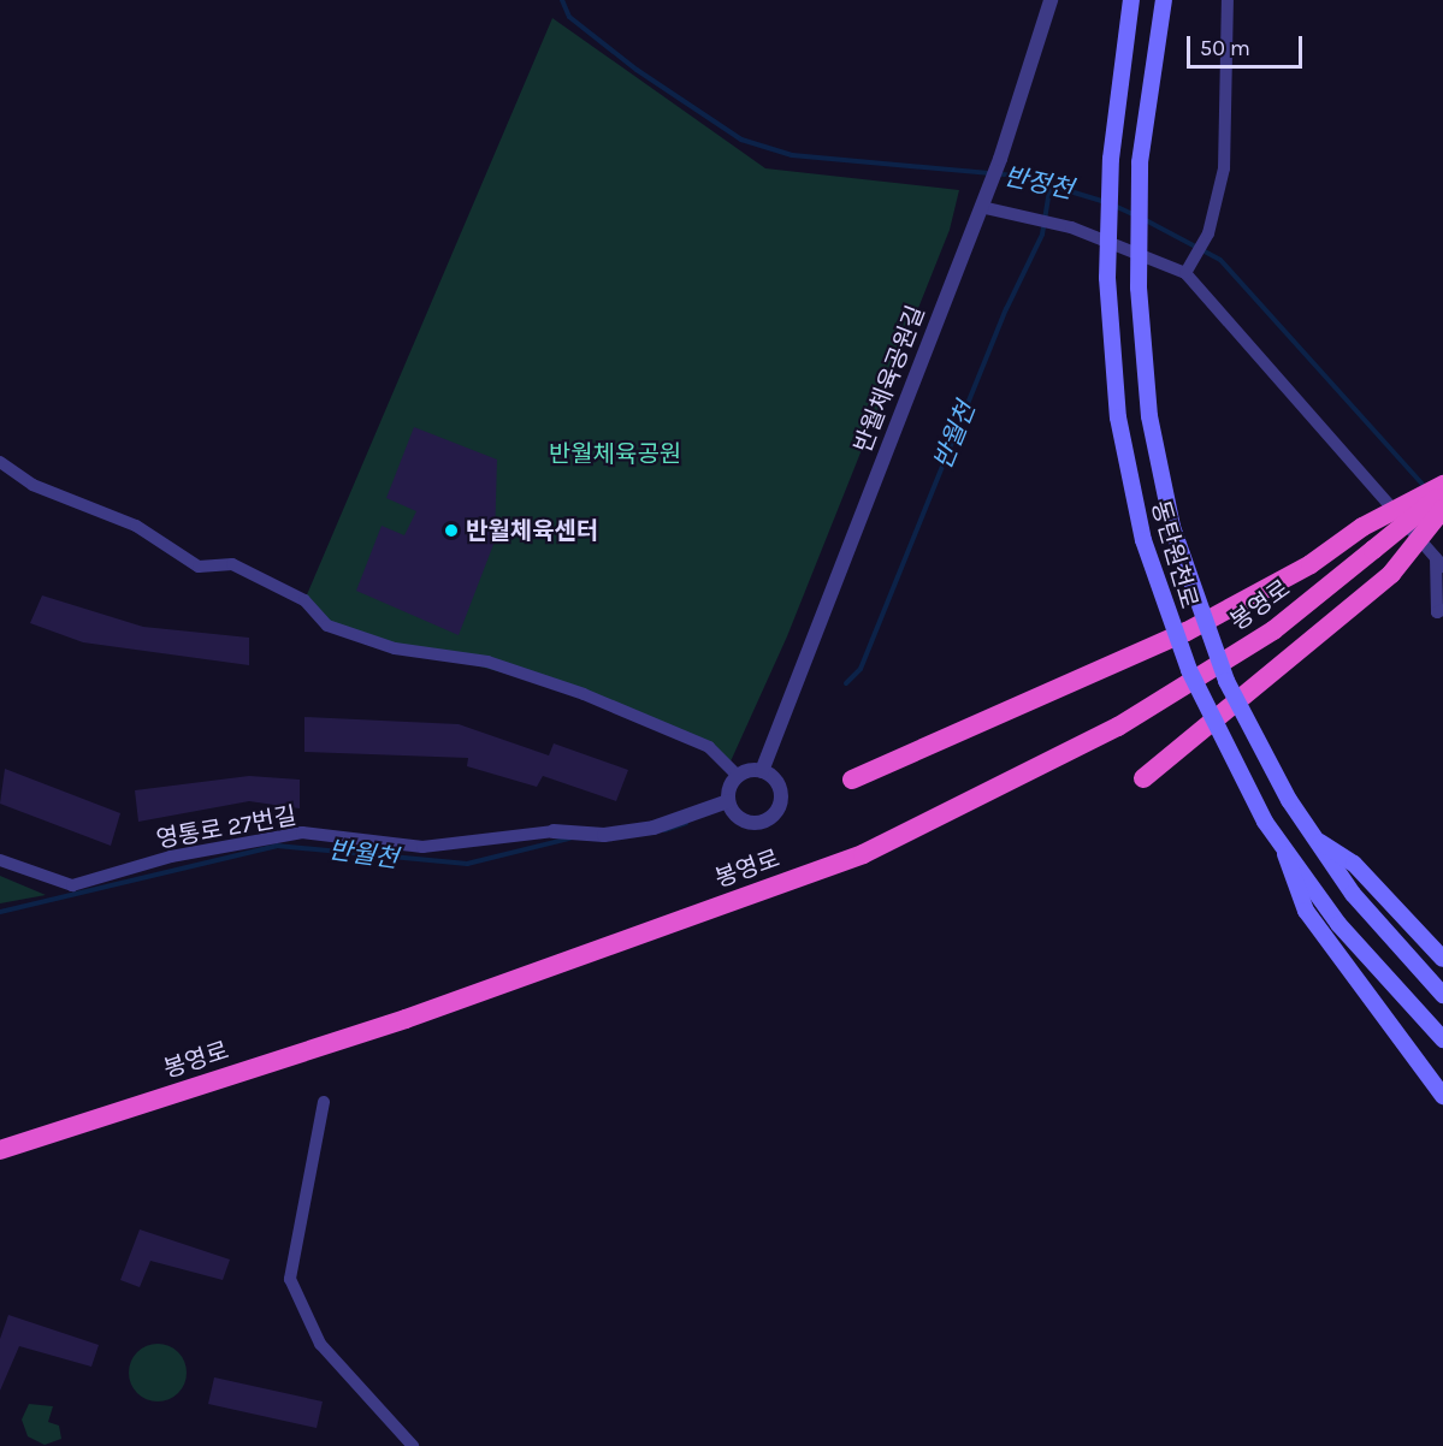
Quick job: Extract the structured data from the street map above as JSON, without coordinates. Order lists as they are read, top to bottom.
{
  "streets": {
    "highway": ["봉영로"],
    "main road": ["동탄원천로"],
    "street": ["반월체육공원길", "영통로 27번길"]
  },
  "water": ["반정천", "반월천"],
  "parks": ["반월체육공원"],
  "places": ["반월체육센터"],
  "scale_bar": "50 m"
}
